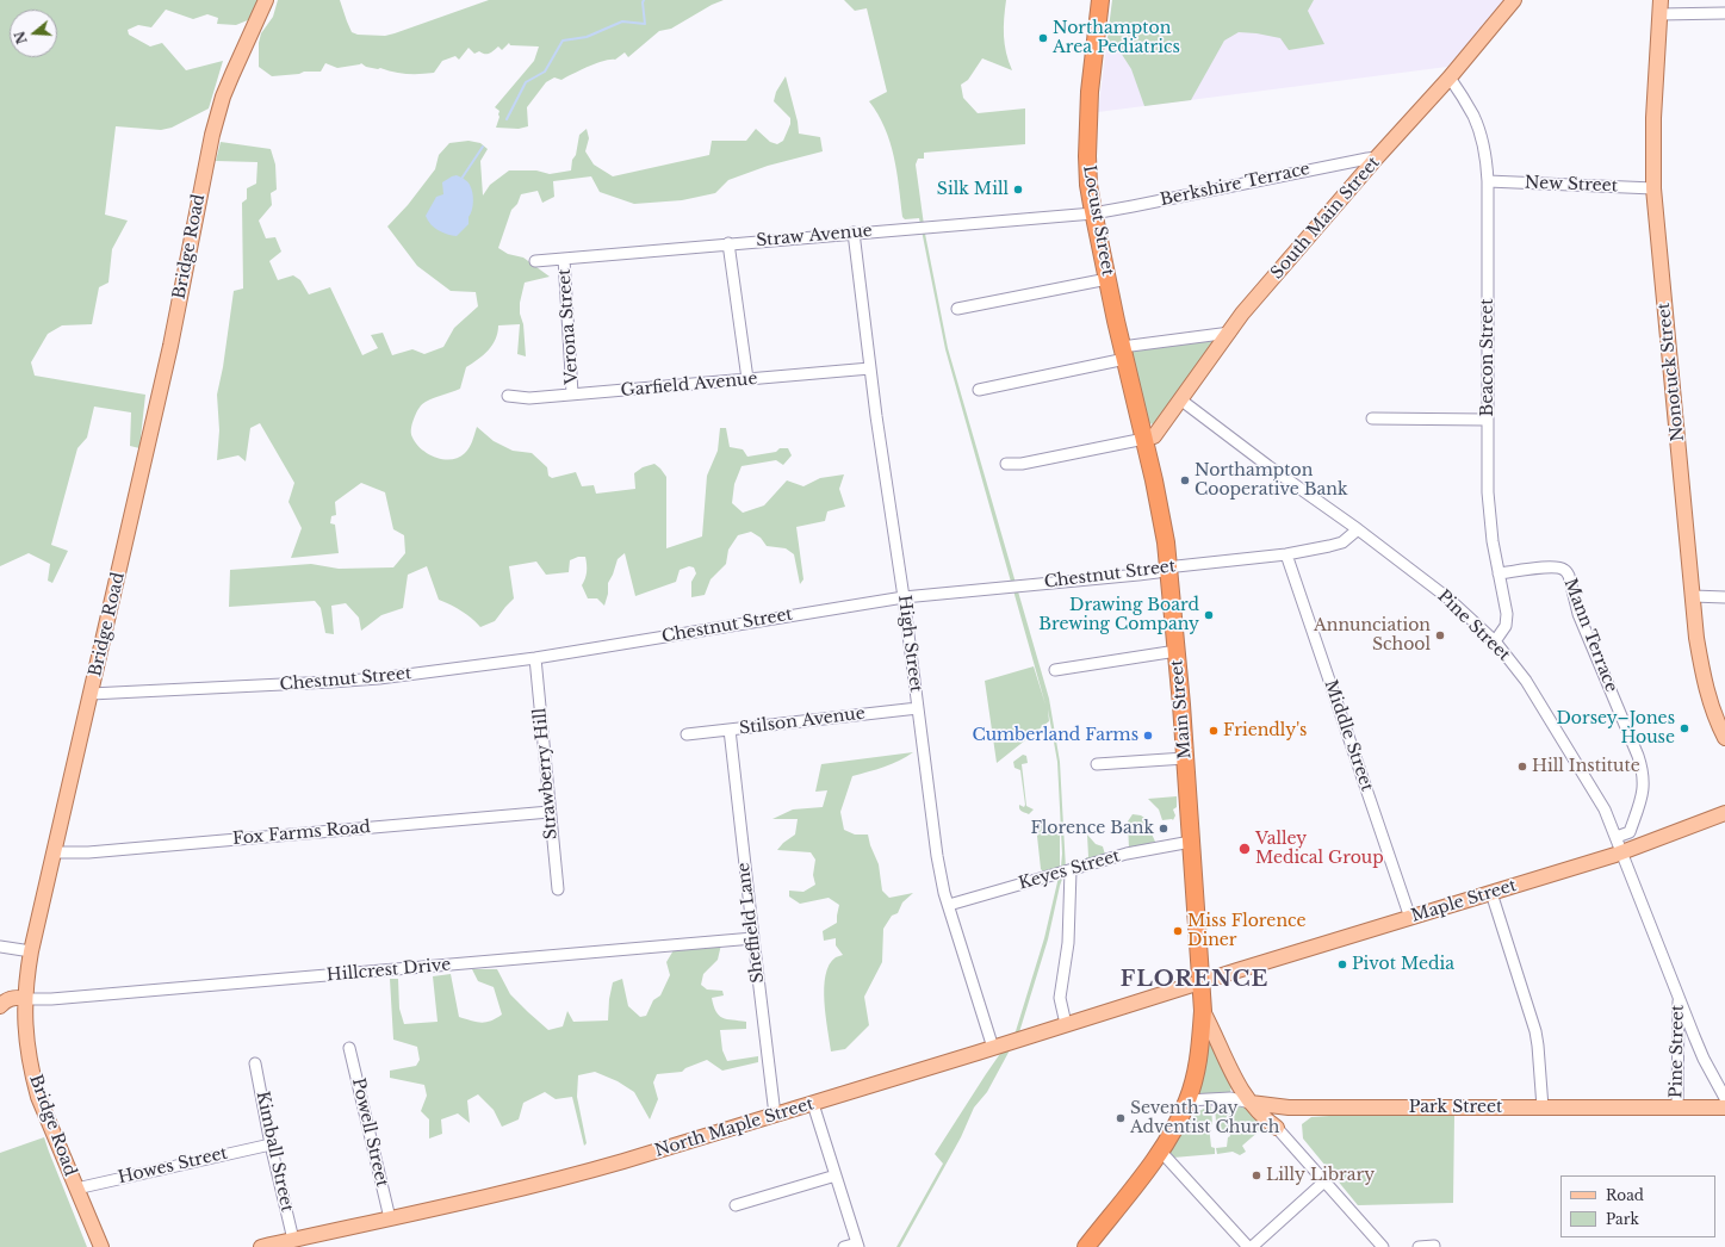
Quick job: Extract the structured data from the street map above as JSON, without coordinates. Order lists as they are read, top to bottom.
{
  "streets": {
    "highway": ["Locust Street", "Main Street"],
    "main road": [
      "South Main Street",
      "Bridge Road",
      "Nonotuck Street",
      "Maple Street",
      "Park Street",
      "North Maple Street"
    ],
    "street": [
      "Berkshire Terrace",
      "New Street",
      "Straw Avenue",
      "Verona Street",
      "Beacon Street",
      "Garfield Avenue",
      "Chestnut Street",
      "Pine Street",
      "Mann Terrace",
      "High Street",
      "Stilson Avenue",
      "Middle Street",
      "Strawberry Hill",
      "Fox Farms Road",
      "Keyes Street",
      "Sheffield Lane",
      "Hillcrest Drive",
      "Powell Street",
      "Kimball Street",
      "Howes Street"
    ]
  },
  "crossings": [
    ["Berkshire Terrace", "South Main Street"],
    ["Berkshire Terrace", "Locust Street"],
    ["Berkshire Terrace", "Straw Avenue"],
    ["New Street", "Beacon Street"],
    ["New Street", "Nonotuck Street"],
    ["South Main Street", "Locust Street"],
    ["South Main Street", "Beacon Street"],
    ["South Main Street", "Pine Street"],
    ["South Main Street", "Main Street"],
    ["Locust Street", "Straw Avenue"],
    ["Locust Street", "Main Street"],
    ["Straw Avenue", "Verona Street"],
    ["Straw Avenue", "High Street"],
    ["Bridge Road", "Chestnut Street"],
    ["Bridge Road", "Fox Farms Road"],
    ["Bridge Road", "Hillcrest Drive"],
    ["Bridge Road", "Howes Street"],
    ["Verona Street", "Garfield Avenue"],
    ["Beacon Street", "Pine Street"],
    ["Beacon Street", "Mann Terrace"],
    ["Garfield Avenue", "High Street"],
    ["Chestnut Street", "Pine Street"],
    ["Chestnut Street", "High Street"],
    ["Chestnut Street", "Main Street"],
    ["Chestnut Street", "Middle Street"],
    ["Chestnut Street", "Strawberry Hill"],
    ["Pine Street", "Mann Terrace"],
    ["Pine Street", "Maple Street"],
    ["Pine Street", "Park Street"],
    ["High Street", "Stilson Avenue"],
    ["High Street", "Keyes Street"],
    ["High Street", "North Maple Street"],
    ["Main Street", "Keyes Street"],
    ["Main Street", "Maple Street"],
    ["Main Street", "Park Street"],
    ["Main Street", "North Maple Street"],
    ["Stilson Avenue", "Sheffield Lane"],
    ["Middle Street", "Maple Street"],
    ["Strawberry Hill", "Fox Farms Road"],
    ["Maple Street", "North Maple Street"],
    ["Sheffield Lane", "Hillcrest Drive"],
    ["Sheffield Lane", "North Maple Street"],
    ["North Maple Street", "Powell Street"],
    ["North Maple Street", "Kimball Street"],
    ["Kimball Street", "Howes Street"]
  ],
  "districts": ["FLORENCE"],
  "places": [
    "Northampton Area Pediatrics",
    "Silk Mill",
    "Northampton Cooperative Bank",
    "Drawing Board Brewing Company",
    "Annunciation School",
    "Dorsey–Jones House",
    "Friendly's",
    "Cumberland Farms",
    "Hill Institute",
    "Florence Bank",
    "Valley Medical Group",
    "Miss Florence Diner",
    "Pivot Media",
    "Seventh Day Adventist Church",
    "Lilly Library"
  ],
  "legend": ["Road", "Park"],
  "north": "left"
}
